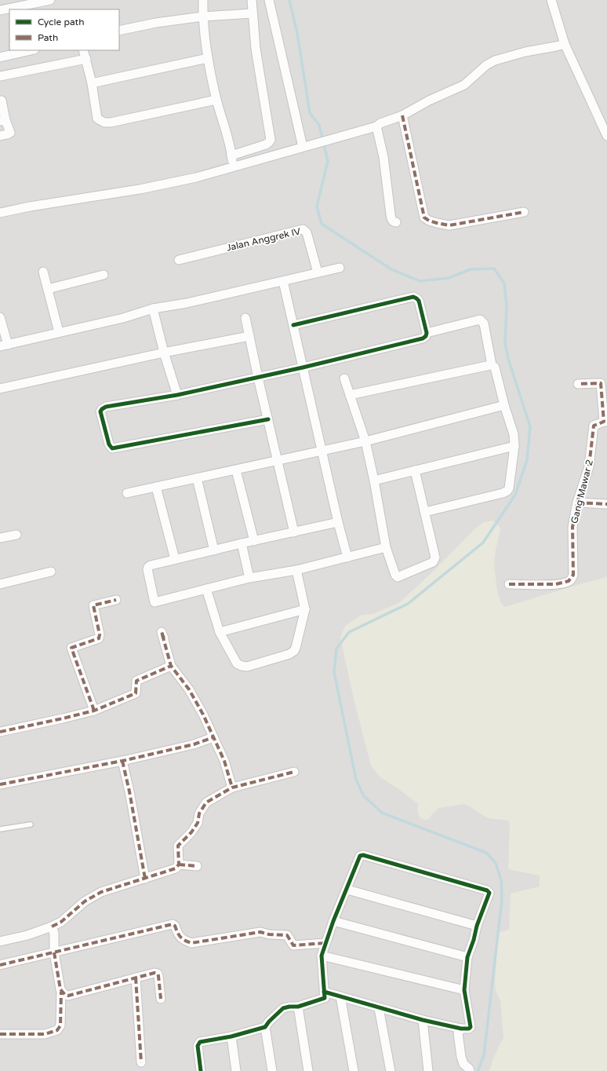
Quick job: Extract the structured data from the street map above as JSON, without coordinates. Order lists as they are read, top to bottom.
{
  "streets": {
    "street": ["Jalan Anggrek IV", "Gang Mawar 2"]
  },
  "legend": ["Cycle path", "Path"]
}
